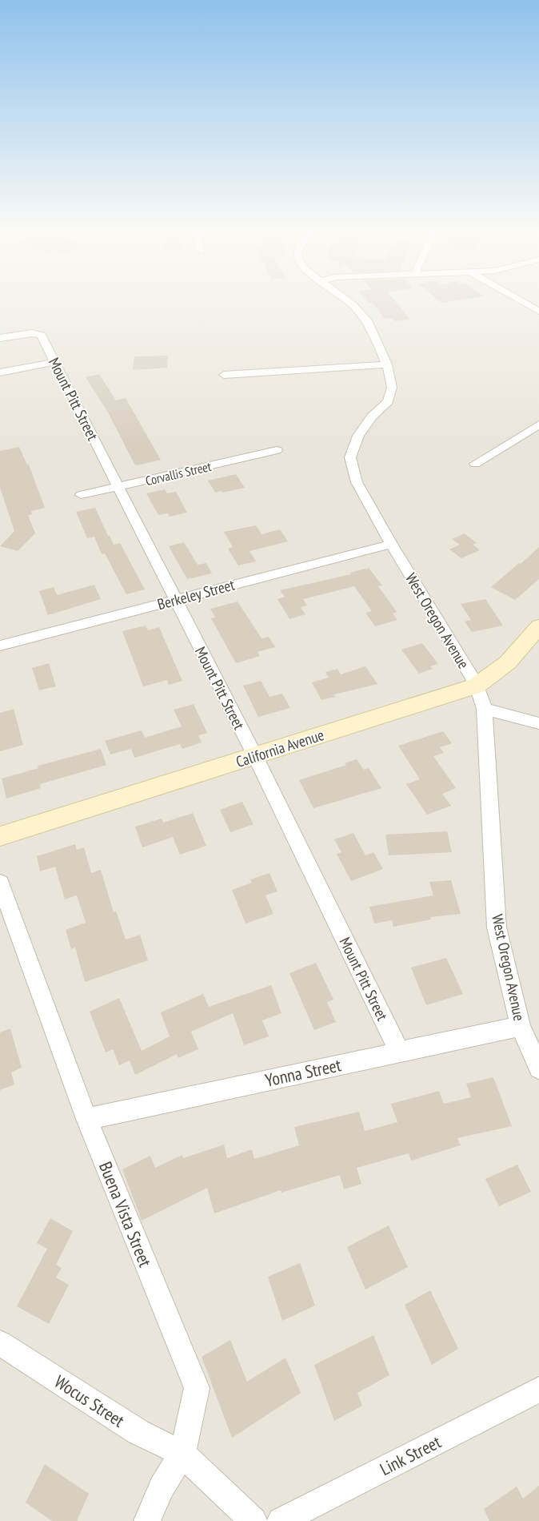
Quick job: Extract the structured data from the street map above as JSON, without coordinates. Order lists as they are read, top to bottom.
{
  "streets": {
    "street": [
      "Mount Pitt Street",
      "Corvallis Street",
      "Berkeley Street",
      "West Oregon Avenue",
      "California Avenue",
      "Yonna Street",
      "Buena Vista Street",
      "Wocus Street",
      "Link Street"
    ]
  },
  "crossings": [
    ["Mount Pitt Street", "Corvallis Street"],
    ["Mount Pitt Street", "Berkeley Street"],
    ["Mount Pitt Street", "California Avenue"],
    ["Mount Pitt Street", "Yonna Street"],
    ["Berkeley Street", "West Oregon Avenue"],
    ["West Oregon Avenue", "California Avenue"],
    ["West Oregon Avenue", "Yonna Street"],
    ["Yonna Street", "Buena Vista Street"],
    ["Buena Vista Street", "Wocus Street"]
  ]
}
